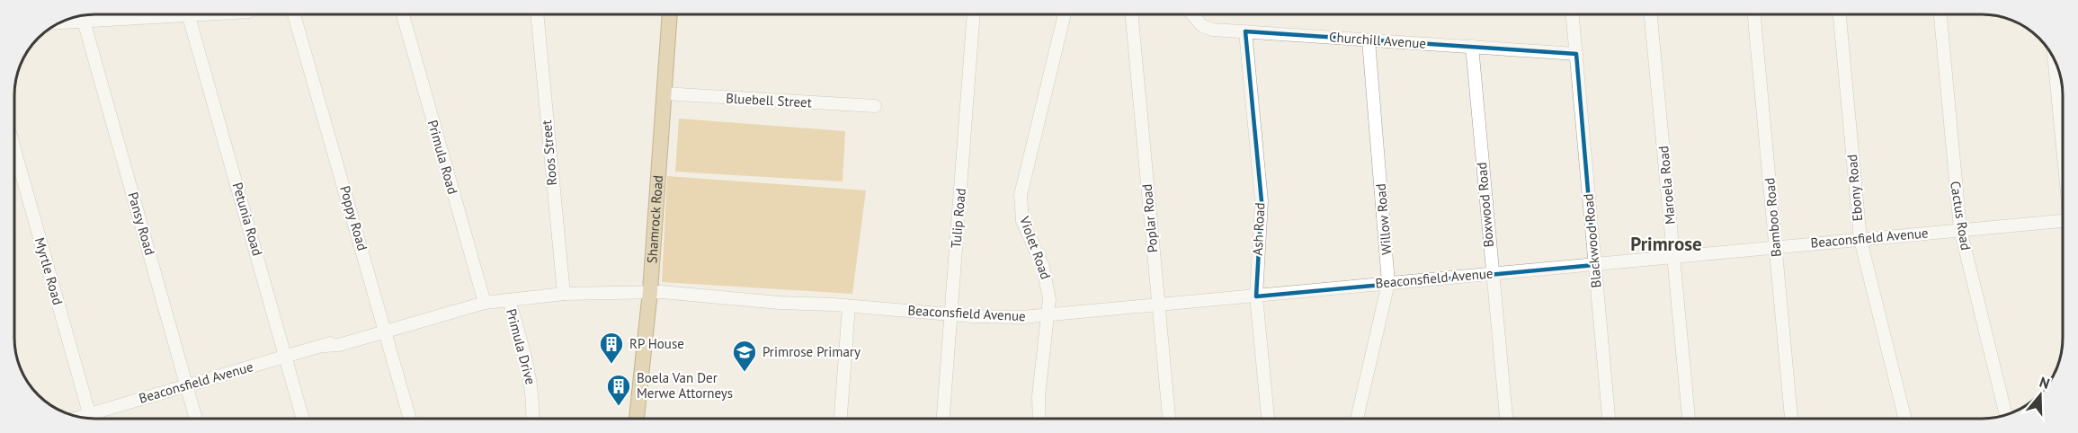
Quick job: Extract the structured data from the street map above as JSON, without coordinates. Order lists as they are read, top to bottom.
{
  "streets": {
    "main road": ["Shamrock Road"],
    "street": [
      "Churchill Avenue",
      "Bluebell Street",
      "Roos Street",
      "Primula Road",
      "Maroela Road",
      "Ebony Road",
      "Boxwood Road",
      "Cactus Road",
      "Bamboo Road",
      "Poppy Road",
      "Tulip Road",
      "Poplar Road",
      "Petunia Road",
      "Willow Road",
      "Pansy Road",
      "Ash Road",
      "Beaconsfield Avenue",
      "Blackwood Road",
      "Violet Road",
      "Myrtle Road",
      "Primula Drive"
    ]
  },
  "crossings": [
    ["Churchill Avenue", "Boxwood Road"],
    ["Churchill Avenue", "Willow Road"],
    ["Churchill Avenue", "Ash Road"],
    ["Churchill Avenue", "Blackwood Road"],
    ["Bluebell Street", "Shamrock Road"],
    ["Roos Street", "Beaconsfield Avenue"],
    ["Primula Road", "Beaconsfield Avenue"],
    ["Maroela Road", "Beaconsfield Avenue"],
    ["Ebony Road", "Beaconsfield Avenue"],
    ["Boxwood Road", "Beaconsfield Avenue"],
    ["Cactus Road", "Beaconsfield Avenue"],
    ["Bamboo Road", "Beaconsfield Avenue"],
    ["Poppy Road", "Beaconsfield Avenue"],
    ["Shamrock Road", "Beaconsfield Avenue"],
    ["Tulip Road", "Beaconsfield Avenue"],
    ["Poplar Road", "Beaconsfield Avenue"],
    ["Petunia Road", "Beaconsfield Avenue"],
    ["Willow Road", "Beaconsfield Avenue"],
    ["Pansy Road", "Beaconsfield Avenue"],
    ["Ash Road", "Beaconsfield Avenue"],
    ["Beaconsfield Avenue", "Blackwood Road"],
    ["Beaconsfield Avenue", "Violet Road"],
    ["Beaconsfield Avenue", "Primula Drive"]
  ],
  "districts": ["Primrose"],
  "places": {
    "building": ["RP House", "Boela Van Der Merwe Attorneys"],
    "school or university": ["Primrose Primary"]
  },
  "north": "top"
}
